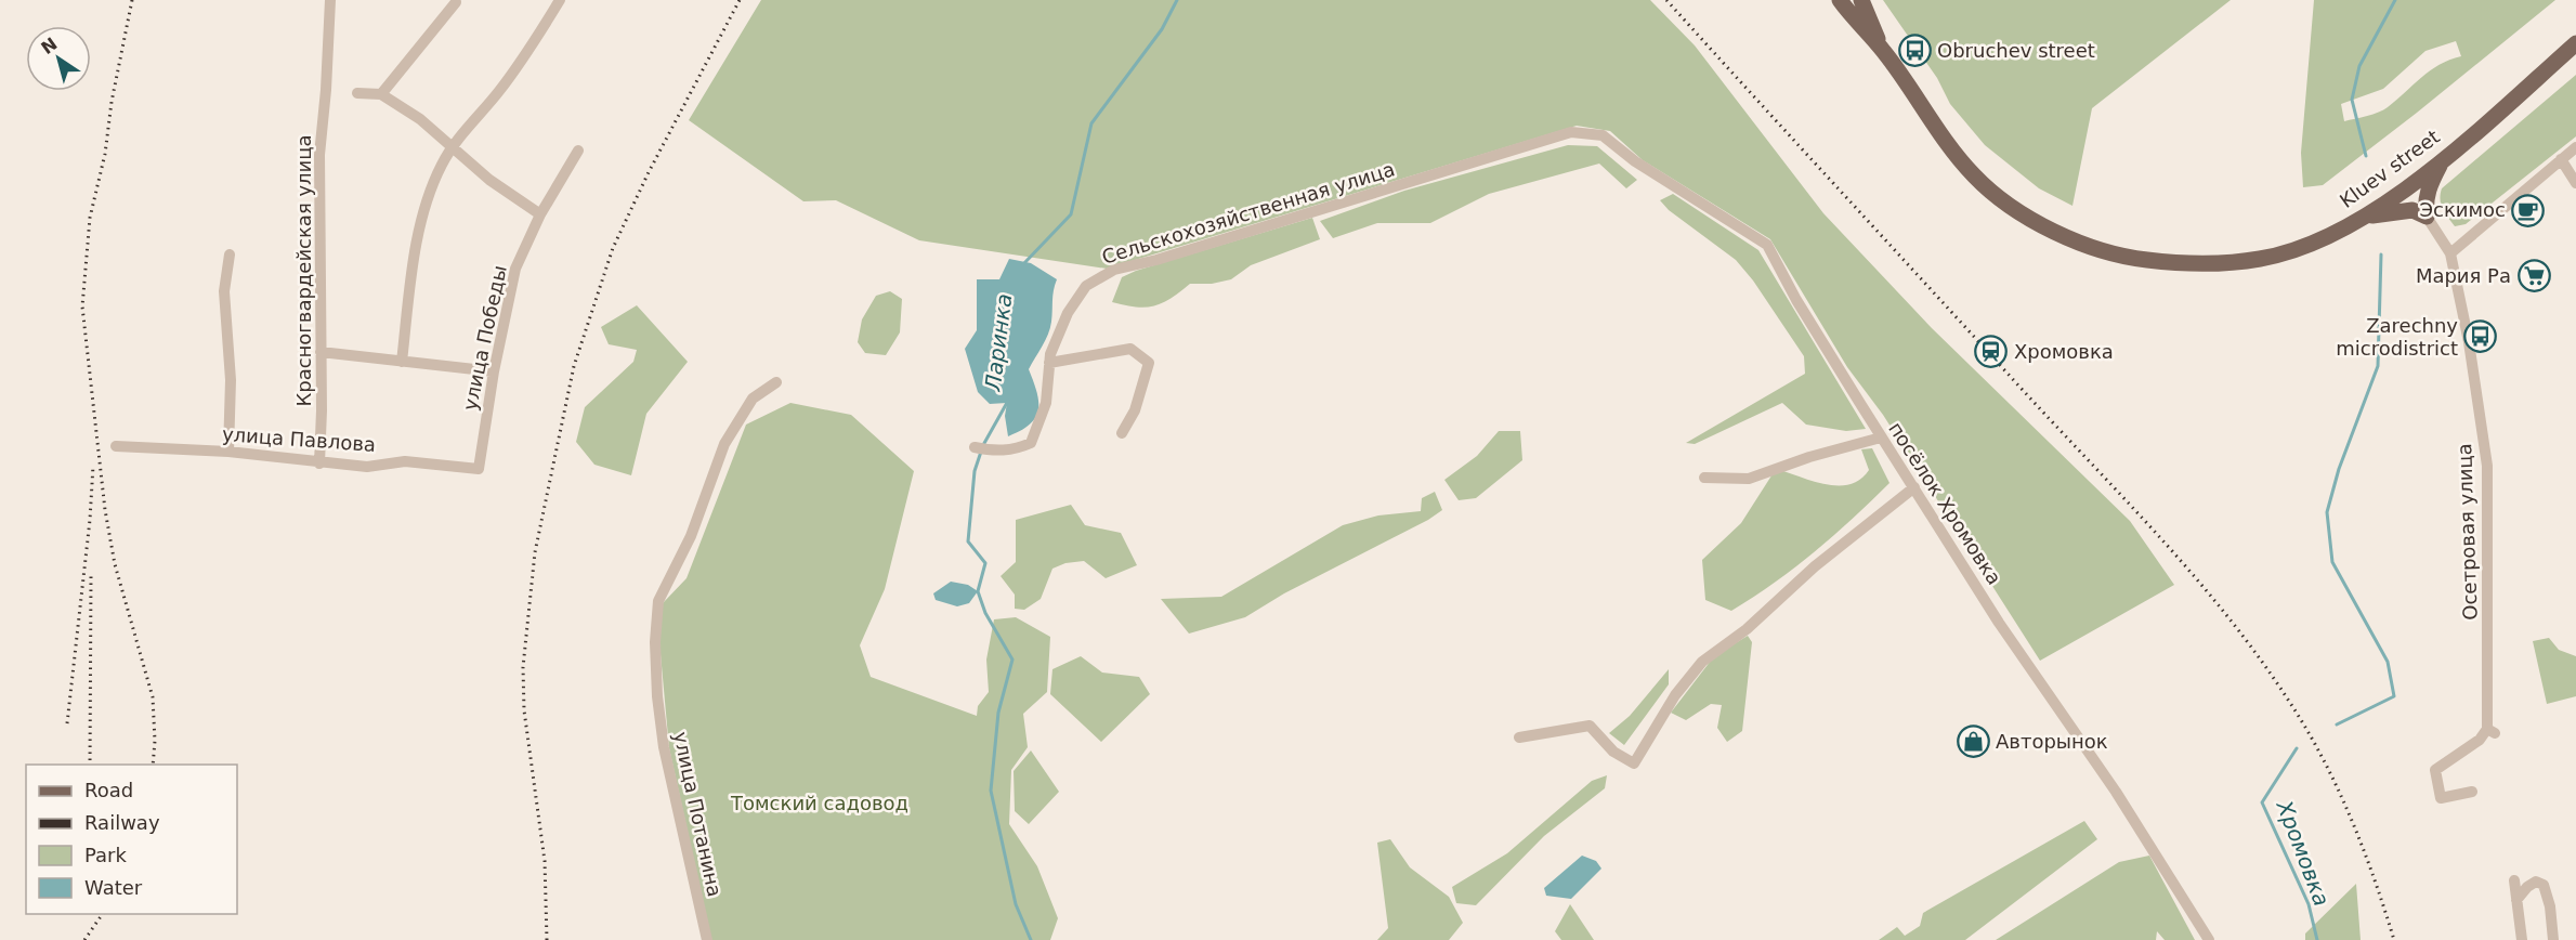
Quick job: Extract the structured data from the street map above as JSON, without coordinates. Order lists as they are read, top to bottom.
{
  "streets": {
    "main road": ["Kluev street"],
    "street": [
      "Сельскохозяйственная улица",
      "Красногвардейская улица",
      "улица Победы",
      "улица Павлова",
      "посёлок Хромовка",
      "Осетровая улица",
      "улица Потанина"
    ]
  },
  "crossings": [
    ["Сельскохозяйственная улица", "посёлок Хромовка"],
    ["Красногвардейская улица", "улица Павлова"],
    ["улица Победы", "улица Павлова"]
  ],
  "water": ["Ларинка", "Хромовка"],
  "parks": ["Томский садовод"],
  "places": {
    "bus stop": ["Obruchev street", "Zarechny microdistrict"],
    "cafe": ["Эскимос"],
    "supermarket": ["Мария Ра"],
    "station": ["Хромовка"],
    "shop": ["Авторынок"]
  },
  "legend": [
    "Road",
    "Railway",
    "Park",
    "Water"
  ],
  "north": "top left"
}
